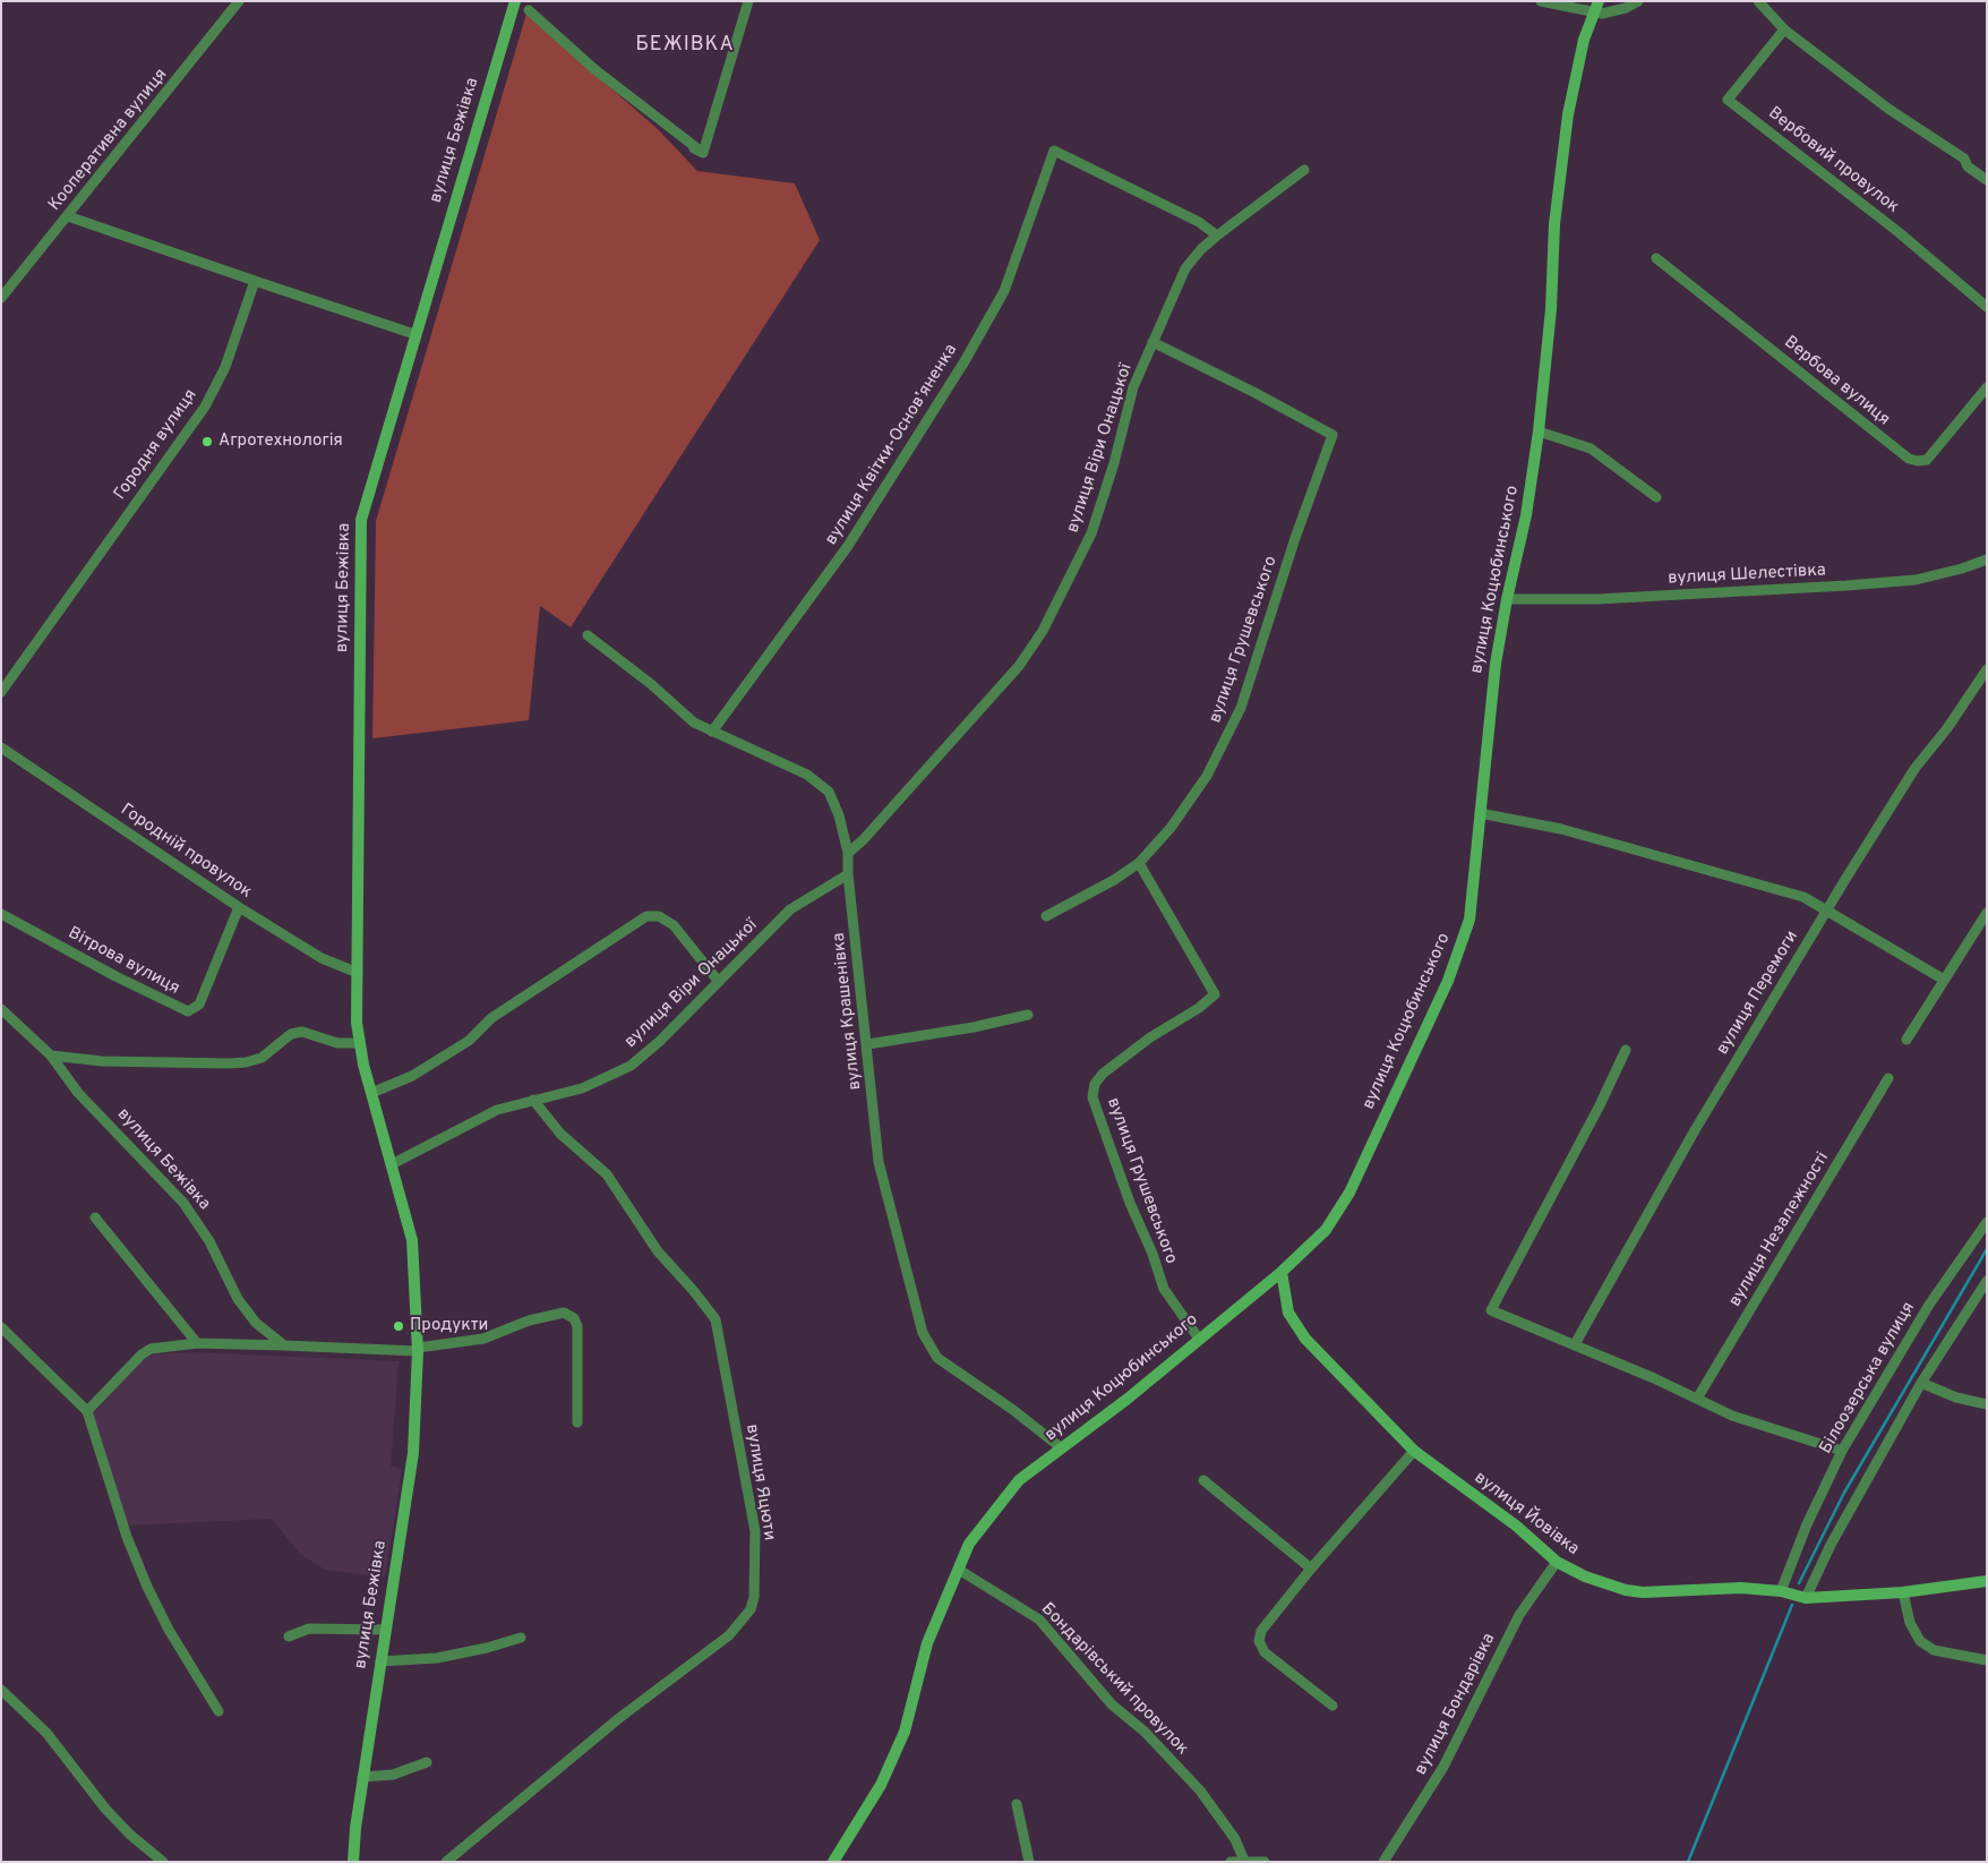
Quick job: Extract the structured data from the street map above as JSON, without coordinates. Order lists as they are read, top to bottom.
{
  "streets": {
    "street": [
      "Кооперативна вулиця",
      "вулиця Бежівка",
      "Вербовий провулок",
      "Вербова вулиця",
      "Городня вулиця",
      "вулиця Квітки-Основʼяненка",
      "вулиця Віри Онацької",
      "вулиця Шелестівка",
      "вулиця Коцюбинського",
      "вулиця Грушевського",
      "Городній провулок",
      "Вітрова вулиця",
      "вулиця Перемоги",
      "вулиця Крашенівка",
      "вулиця Незалежності",
      "Білоозерська вулиця",
      "вулиця Яцюти",
      "вулиця Йовівка",
      "Бондарівський провулок",
      "вулиця Бондарівка"
    ]
  },
  "crossings": [
    ["вулиця Бежівка", "вулиця Віри Онацької"],
    ["вулиця Бежівка", "Городній провулок"],
    ["вулиця Квітки-Основʼяненка", "вулиця Віри Онацької"],
    ["вулиця Квітки-Основʼяненка", "вулиця Крашенівка"],
    ["вулиця Віри Онацької", "вулиця Грушевського"],
    ["вулиця Віри Онацької", "вулиця Крашенівка"],
    ["вулиця Віри Онацької", "вулиця Яцюти"],
    ["вулиця Шелестівка", "вулиця Коцюбинського"],
    ["вулиця Коцюбинського", "вулиця Грушевського"],
    ["вулиця Коцюбинського", "вулиця Крашенівка"],
    ["вулиця Коцюбинського", "вулиця Йовівка"],
    ["вулиця Коцюбинського", "Бондарівський провулок"],
    ["Городній провулок", "Вітрова вулиця"],
    ["Білоозерська вулиця", "вулиця Йовівка"],
    ["вулиця Йовівка", "вулиця Бондарівка"]
  ],
  "districts": ["БЕЖІВКА"],
  "places": ["Агротехнологія", "Продукти"]
}
